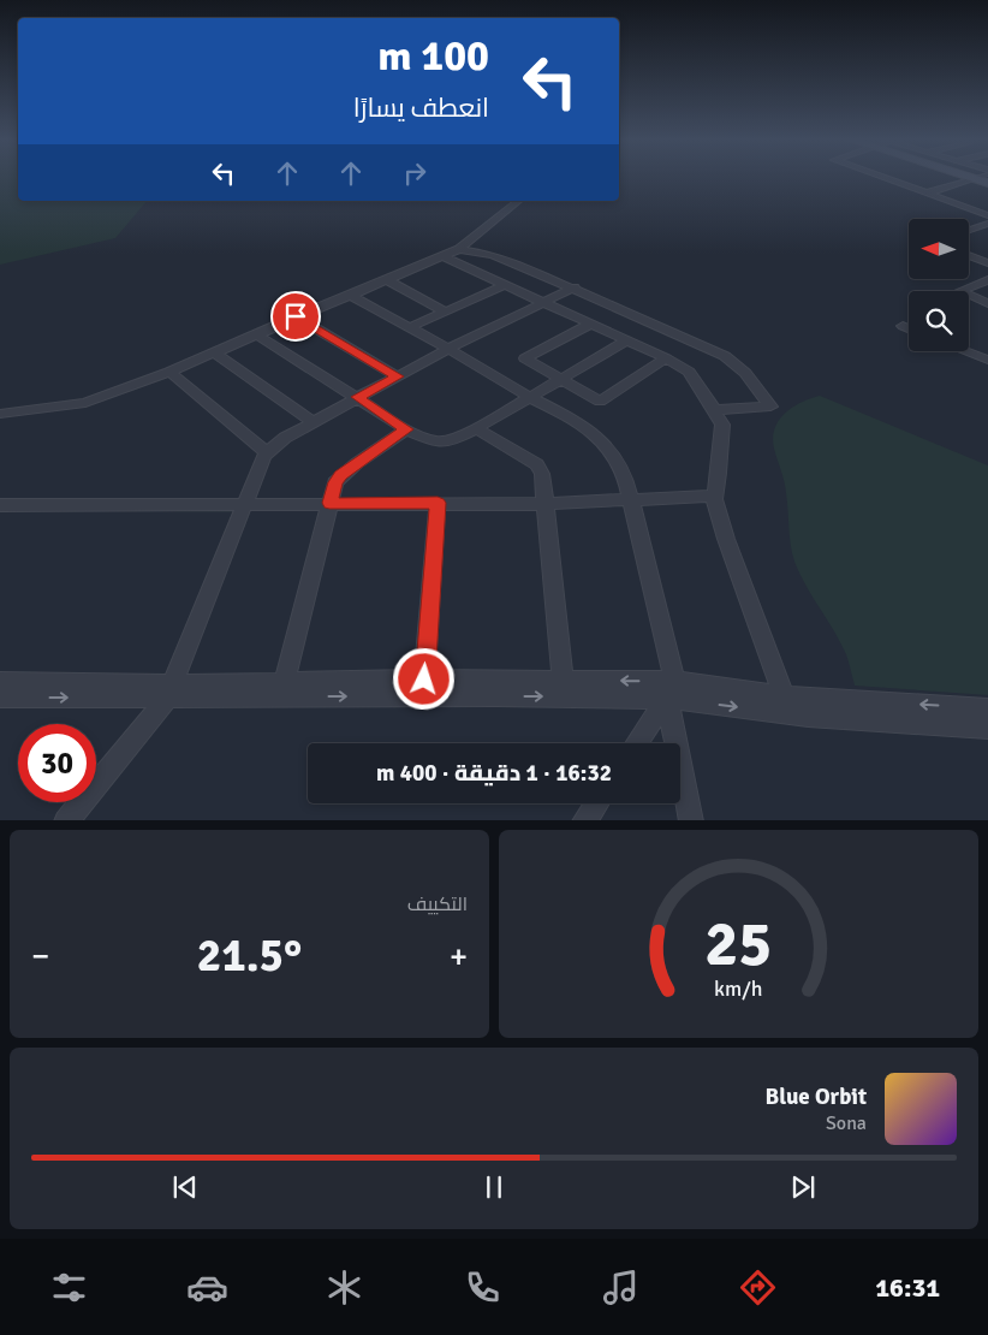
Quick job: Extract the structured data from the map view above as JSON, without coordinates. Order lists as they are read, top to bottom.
{
  "north": "left",
  "page": {
    "turn": ["100 m", "انعطف يسارًا"],
    "limit": "30",
    "trip": "16:32 · 1 دقيقة · 400 m",
    "tile": "التكييف",
    "heat": ["−", "21.5°", "+"],
    "song": ["Blue Orbit", "Sona"],
    "tabs": "16:31",
    "gauge": ["25", "km/h"]
  }
}
